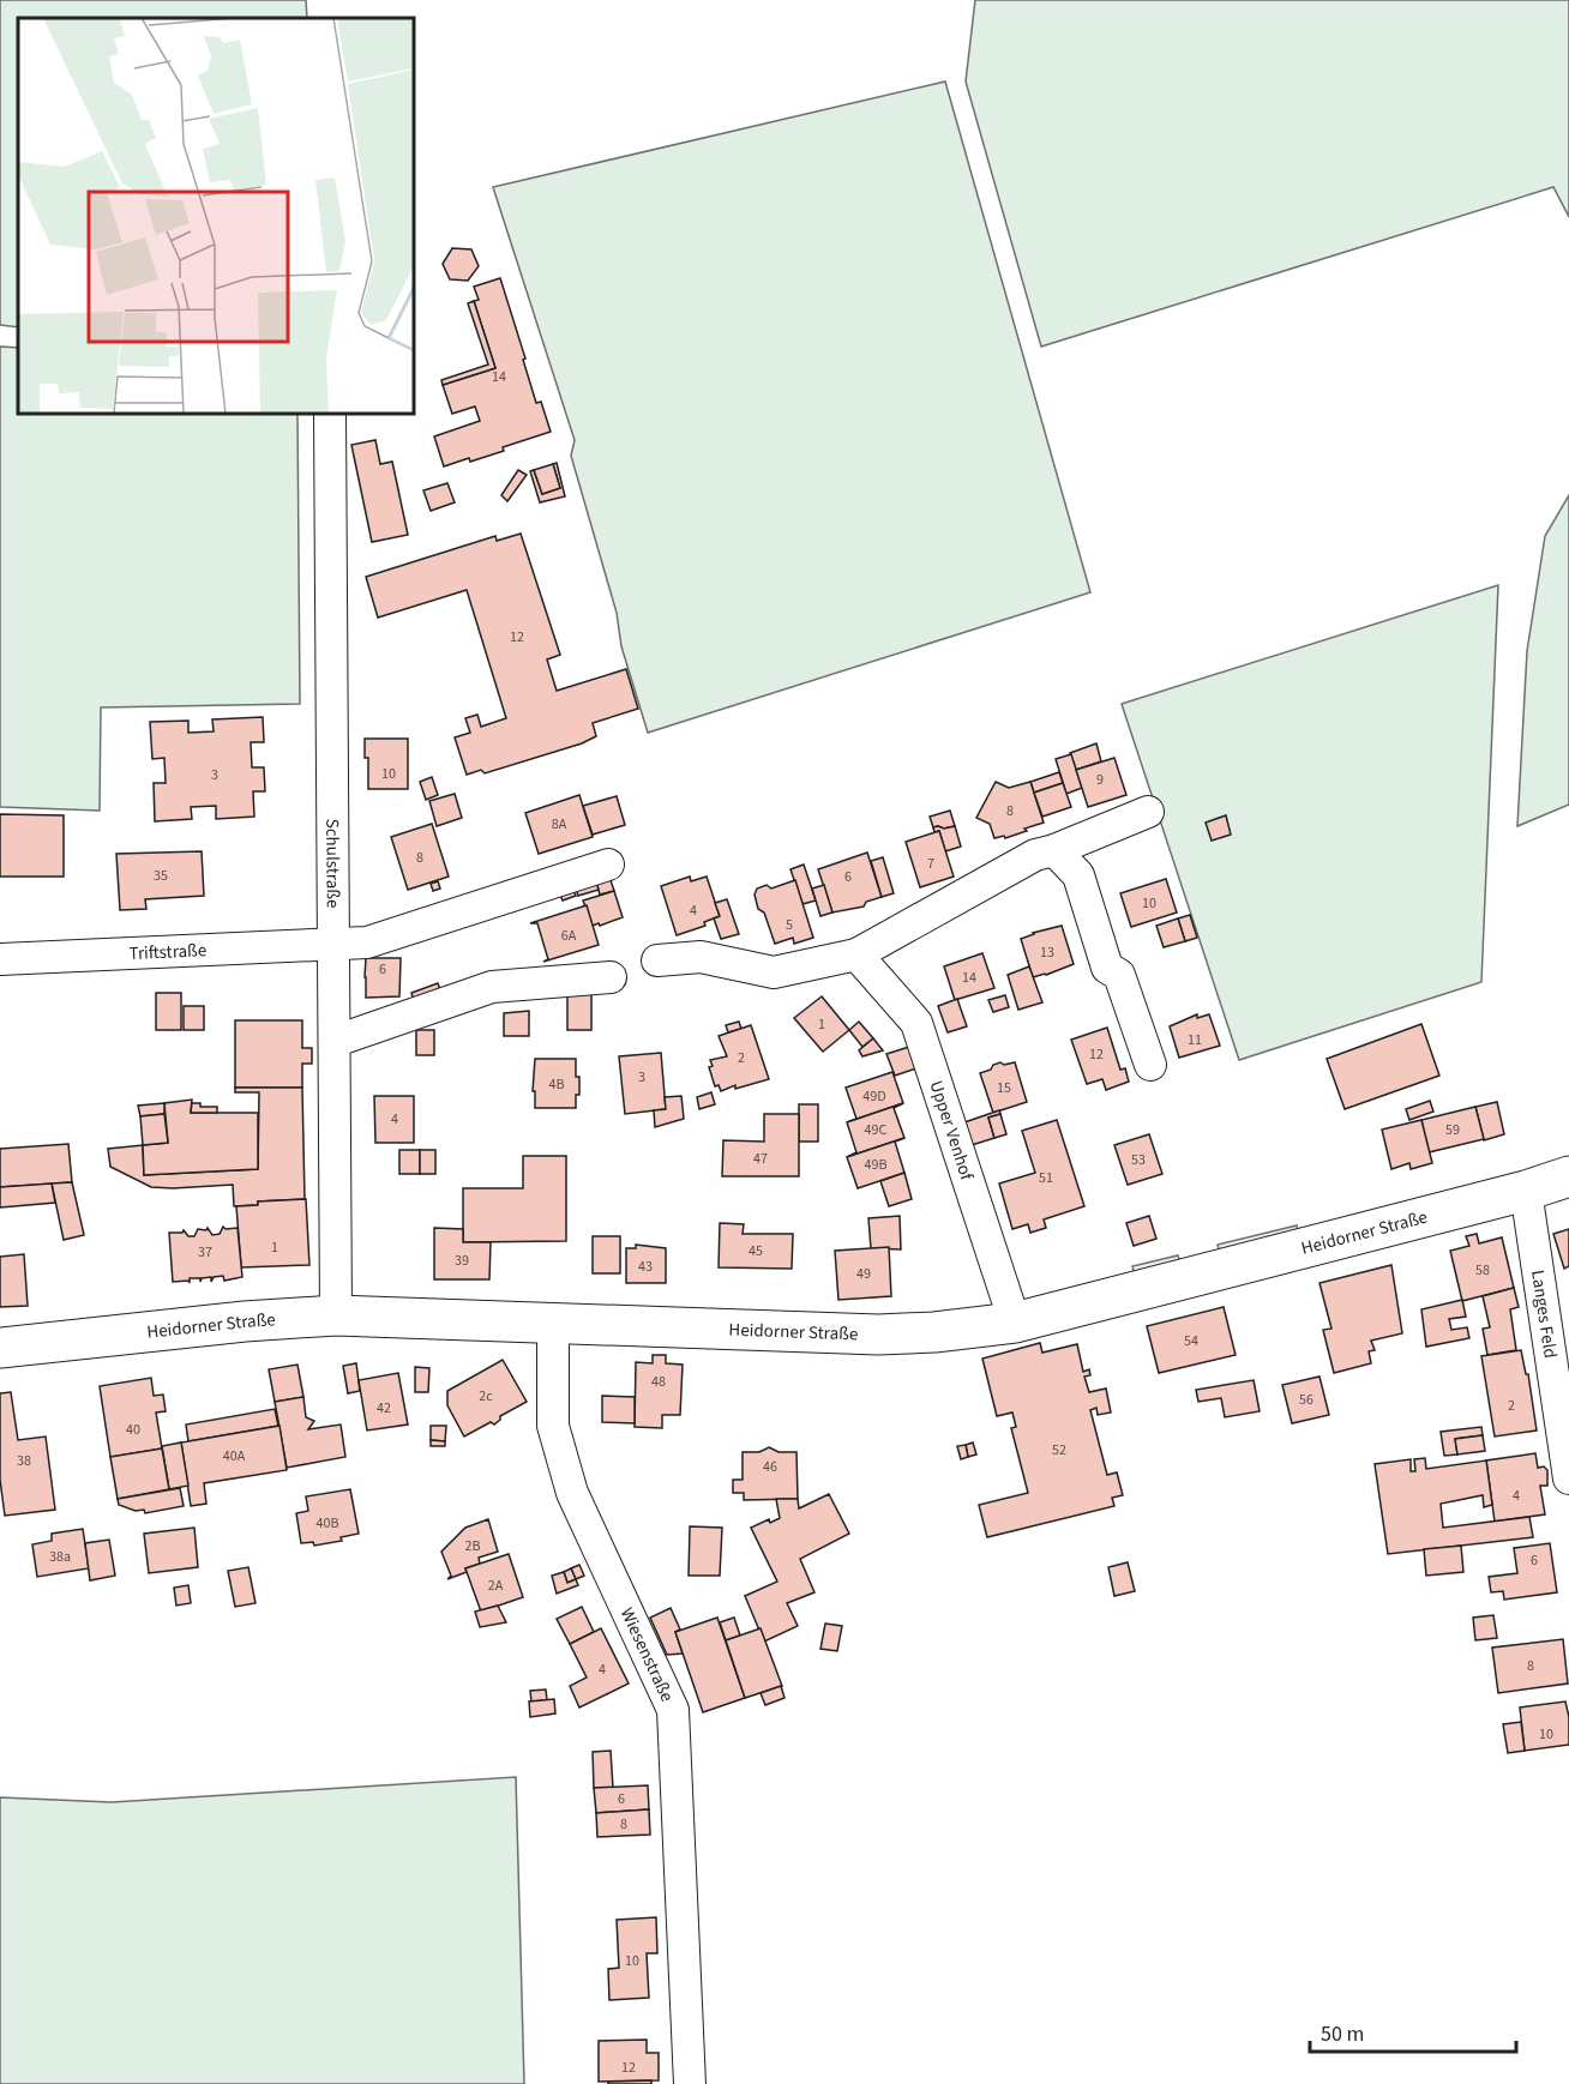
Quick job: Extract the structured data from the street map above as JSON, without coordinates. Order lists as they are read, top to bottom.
{
  "streets": {
    "main road": ["Heidorner Straße"],
    "street": [
      "Schulstraße",
      "Triftstraße",
      "Upper Venhof",
      "Langes Feld",
      "Wiesenstraße"
    ]
  },
  "crossings": [
    ["Schulstraße", "Triftstraße"],
    ["Schulstraße", "Heidorner Straße"],
    ["Upper Venhof", "Heidorner Straße"],
    ["Heidorner Straße", "Langes Feld"],
    ["Heidorner Straße", "Wiesenstraße"]
  ],
  "house_numbers": [
    "14",
    "12",
    "10",
    "3",
    "9",
    "8",
    "8A",
    "8",
    "7",
    "35",
    "6",
    "10",
    "4",
    "5",
    "6A",
    "13",
    "6",
    "14",
    "1",
    "11",
    "12",
    "2",
    "3",
    "4B",
    "15",
    "49D",
    "4",
    "49C",
    "59",
    "47",
    "53",
    "49B",
    "51",
    "1",
    "45",
    "37",
    "39",
    "43",
    "58",
    "49",
    "54",
    "48",
    "2c",
    "56",
    "2",
    "42",
    "40",
    "52",
    "40A",
    "38",
    "46",
    "4",
    "40B",
    "2B",
    "38a",
    "6",
    "2A",
    "8",
    "4",
    "10",
    "6",
    "8",
    "10",
    "12"
  ],
  "scale_bar": "50 m"
}
